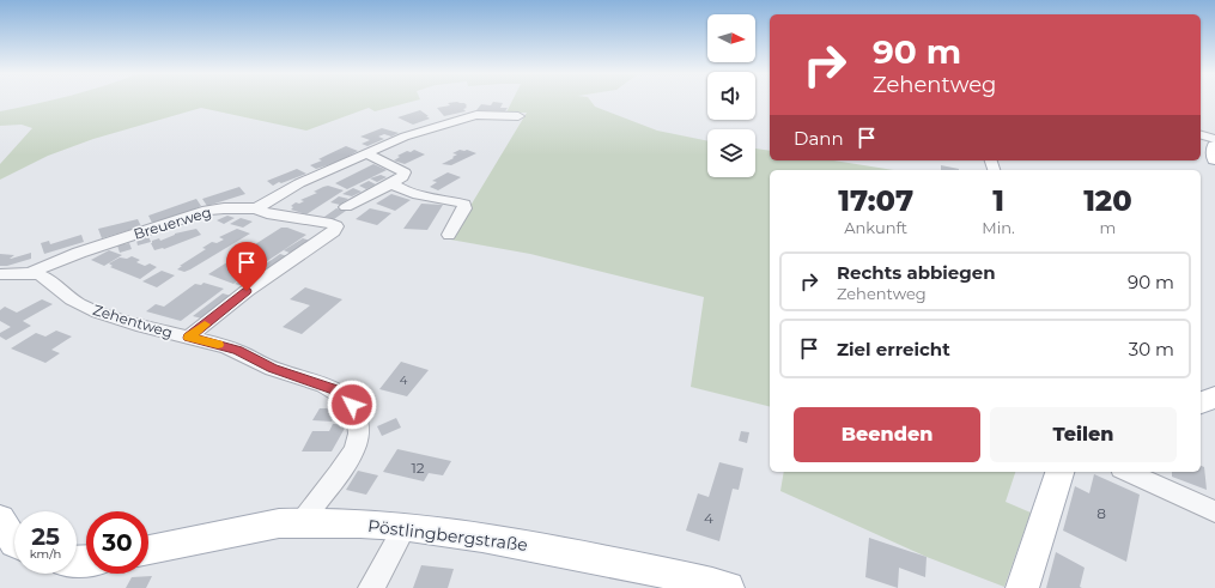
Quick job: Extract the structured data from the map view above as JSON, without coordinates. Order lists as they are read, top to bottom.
{
  "streets": {
    "main road": ["Pöstlingbergstraße"],
    "street": ["Breuerweg", "Zehentweg"]
  },
  "crossings": [
    ["Breuerweg", "Zehentweg"],
    ["Zehentweg", "Pöstlingbergstraße"]
  ],
  "house_numbers": [
    "4",
    "12",
    "8",
    "4"
  ],
  "north": "right",
  "page": {
    "turn": ["90 m", "Zehentweg"],
    "then": "Dann",
    "eta": [
      "17:07",
      "Ankunft",
      "1",
      "Min.",
      "120",
      "m"
    ],
    "list": [
      {
        "name": "Rechts abbiegen",
        "note": "Zehentweg",
        "value": "90 m"
      },
      {
        "name": "Ziel erreicht",
        "value": "30 m"
      }
    ],
    "buttons": ["Beenden", "Teilen"],
    "speed": "25 km/h",
    "limit": "30"
  }
}
